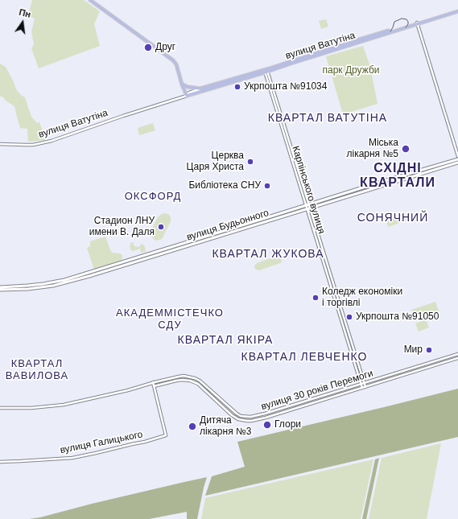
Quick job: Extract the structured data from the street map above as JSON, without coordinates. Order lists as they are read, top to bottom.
{
  "streets": {
    "main road": ["вулиця Ватутіна", "вулиця Будьонного"],
    "street": ["Карпінського вулиця", "вулиця 30 років Перемоги", "вулиця Галицького"]
  },
  "crossings": [
    ["вулиця Ватутіна", "Карпінського вулиця"],
    ["Карпінського вулиця", "вулиця Будьонного"],
    ["Карпінського вулиця", "вулиця 30 років Перемоги"],
    ["вулиця 30 років Перемоги", "вулиця Галицького"]
  ],
  "districts": [
    "КВАРТАЛ ВАТУТІНА",
    "СХІДНІ КВАРТАЛИ",
    "ОКСФОРД",
    "СОНЯЧНИЙ",
    "КВАРТАЛ ЖУКОВА",
    "АКАДЕММІСТЕЧКО СДУ",
    "КВАРТАЛ ЯКІРА",
    "КВАРТАЛ ЛЕВЧЕНКО",
    "КВАРТАЛ ВАВИЛОВА"
  ],
  "parks": ["парк Дружби"],
  "places": [
    "Друг",
    "Укрпошта №91034",
    "Міська лікарня №5",
    "Церква Царя Христа",
    "Библіотека СНУ",
    "Стадион ЛНУ имени В. Даля",
    "Коледж економіки і торгівлі",
    "Укрпошта №91050",
    "Мир",
    "Глори",
    "Дитяча лікарня №3"
  ],
  "north": "top"
}
